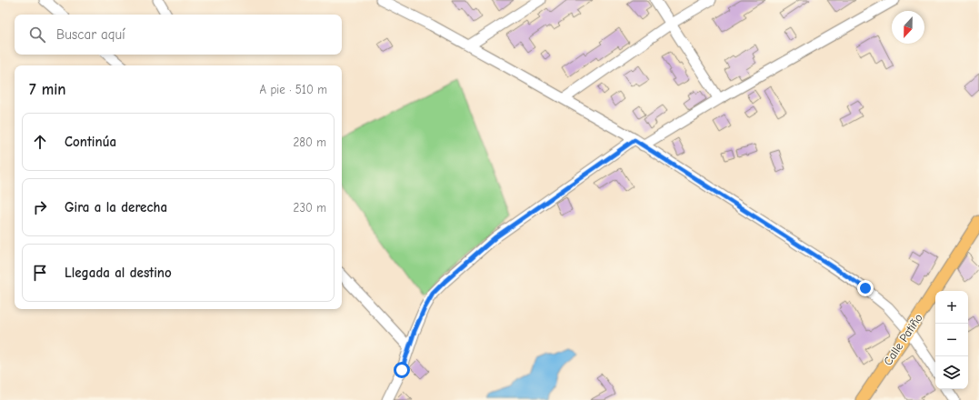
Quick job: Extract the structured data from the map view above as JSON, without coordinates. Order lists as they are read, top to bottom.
{
  "streets": {
    "main road": ["Calle Patiño"]
  },
  "north": "bottom",
  "page": {
    "search": "Buscar aquí",
    "heading": ["7 min", "A pie · 510 m"],
    "list": [
      ["Continúa", "280 m"],
      ["Gira a la derecha", "230 m"],
      "Llegada al destino"
    ],
    "map_buttons": ["+", "−"]
  }
}
